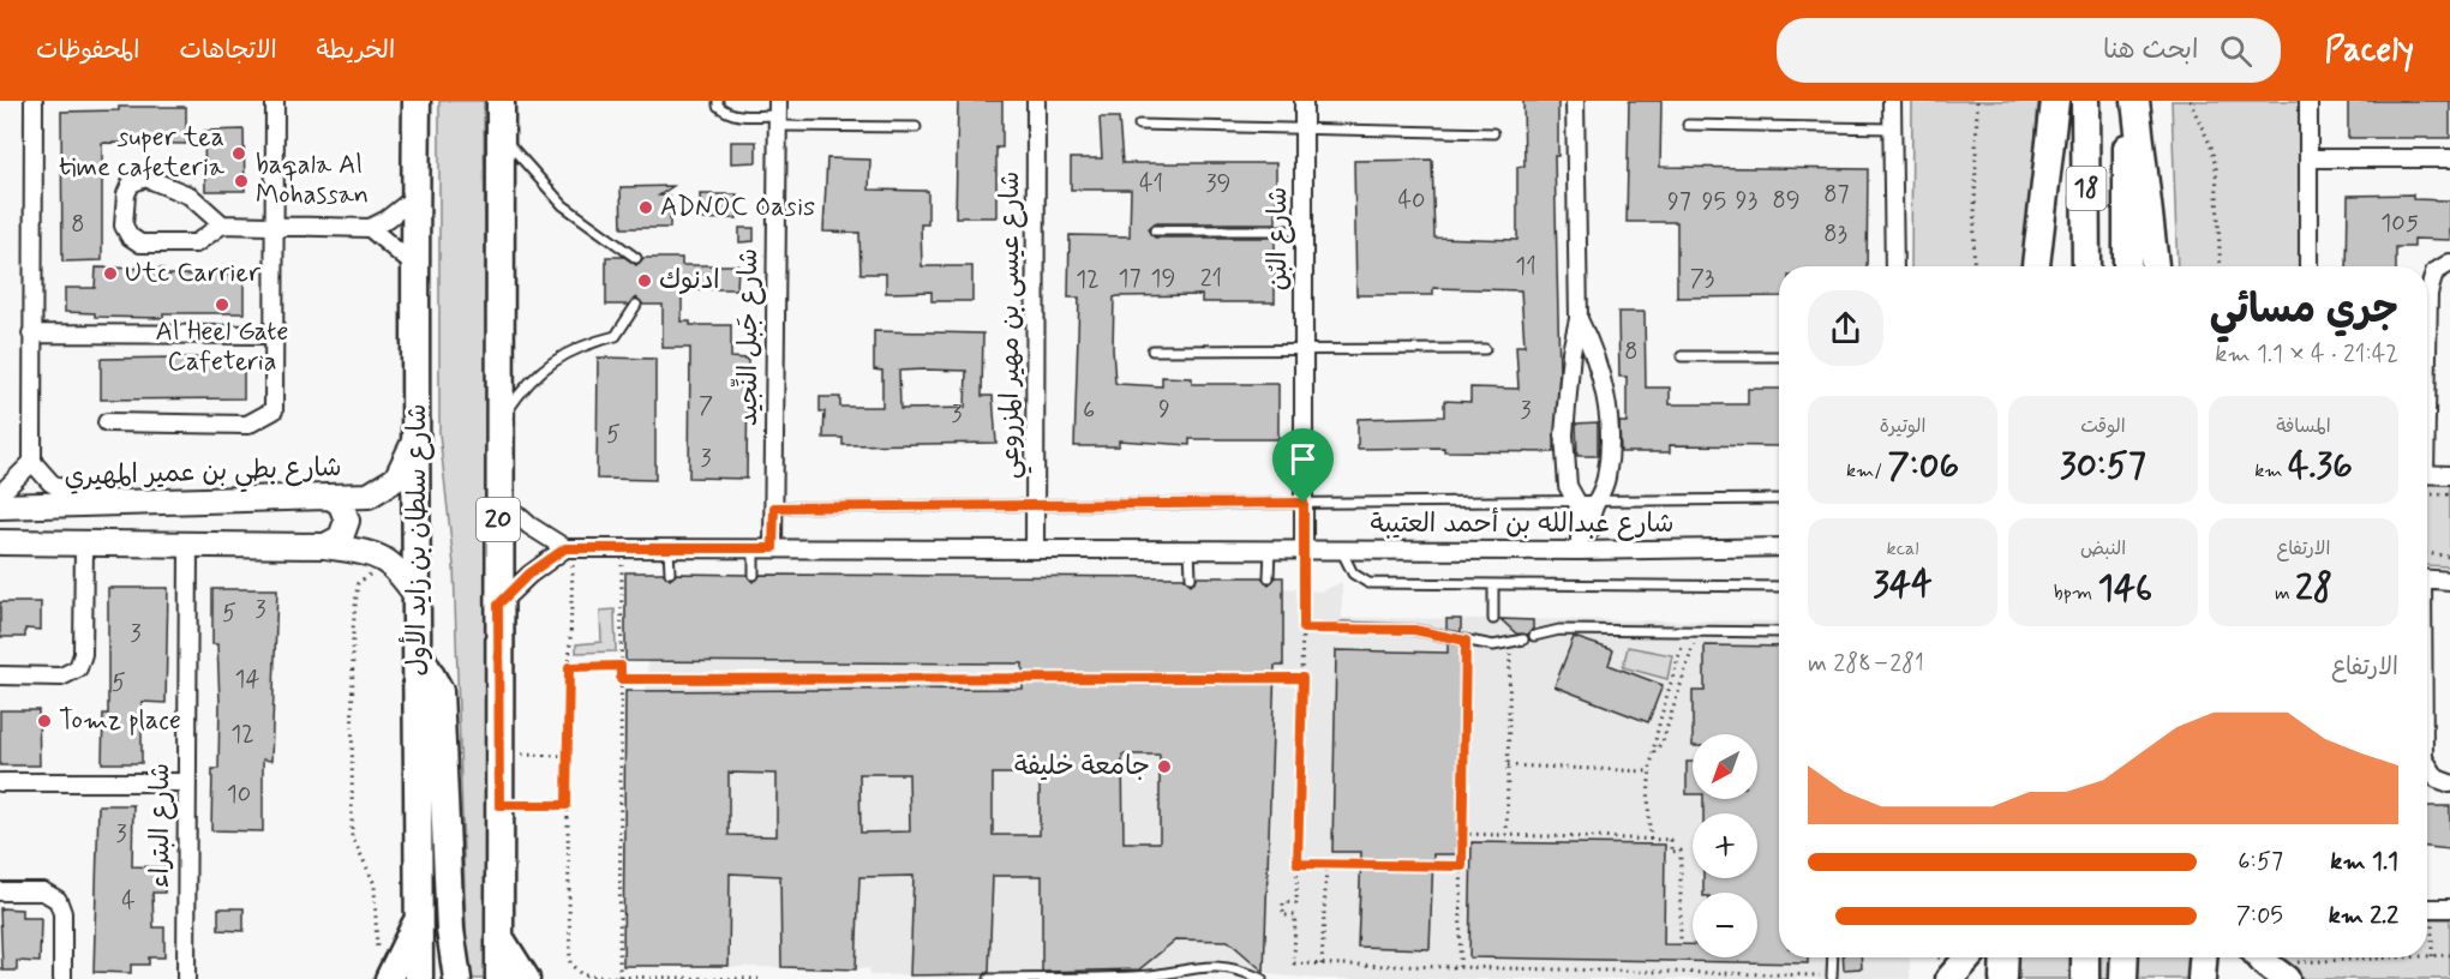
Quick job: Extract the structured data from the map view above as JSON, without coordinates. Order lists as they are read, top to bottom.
{
  "streets": {
    "main road": ["18", "20", "شارع سلطان بن زايد الأول"],
    "street": [
      "شارع البُن",
      "شارع عيسى بن مهير المزروعي",
      "شارع جَبل النِّجيد",
      "شارع بطي بن عمير المهيري",
      "شارع عبدالله بن أحمد العتيبة",
      "شارع البتراء"
    ]
  },
  "crossings": [
    ["شارع البُن", "شارع عبدالله بن أحمد العتيبة"],
    ["شارع عيسى بن مهير المزروعي", "شارع عبدالله بن أحمد العتيبة"],
    ["شارع جَبل النِّجيد", "شارع عبدالله بن أحمد العتيبة"],
    ["شارع بطي بن عمير المهيري", "شارع سلطان بن زايد الأول"]
  ],
  "places": [
    "super tea time cafeteria",
    "baqala Al Mohassan",
    "ADNOC Oasis",
    "Utc Carrier",
    "ادنوك",
    "Al Heel Gate Cafeteria",
    "Tomz place",
    "جامعة خليفة"
  ],
  "house_numbers": [
    "41",
    "39",
    "87",
    "40",
    "93",
    "89",
    "97",
    "95",
    "105",
    "8",
    "83",
    "11",
    "17",
    "19",
    "21",
    "73",
    "12",
    "8",
    "7",
    "9",
    "6",
    "3",
    "3",
    "5",
    "3",
    "3",
    "5",
    "3",
    "14",
    "5",
    "12",
    "10",
    "3",
    "4"
  ],
  "north": "bottom left",
  "page": {
    "header": "Pacely",
    "search": "ابحث هنا",
    "nav": ["الخريطة", "الاتجاهات", "المحفوظات"],
    "heading": ["جري مسائي", "21:42 · 4 × 1.1 km"],
    "stats": [
      ["المسافة", "4.36 km"],
      ["الوقت", "30:57"],
      ["الوتيرة", "7:06 /km"],
      ["الارتفاع", "28 m"],
      ["النبض", "146 bpm"],
      ["kcal", "344"]
    ],
    "chart": ["الارتفاع", "281–288 m"],
    "map_buttons": ["+", "−"],
    "list": [
      {
        "name": "1.1 km",
        "note": "6:57"
      },
      {
        "name": "2.2 km",
        "note": "7:05"
      }
    ]
  }
}
